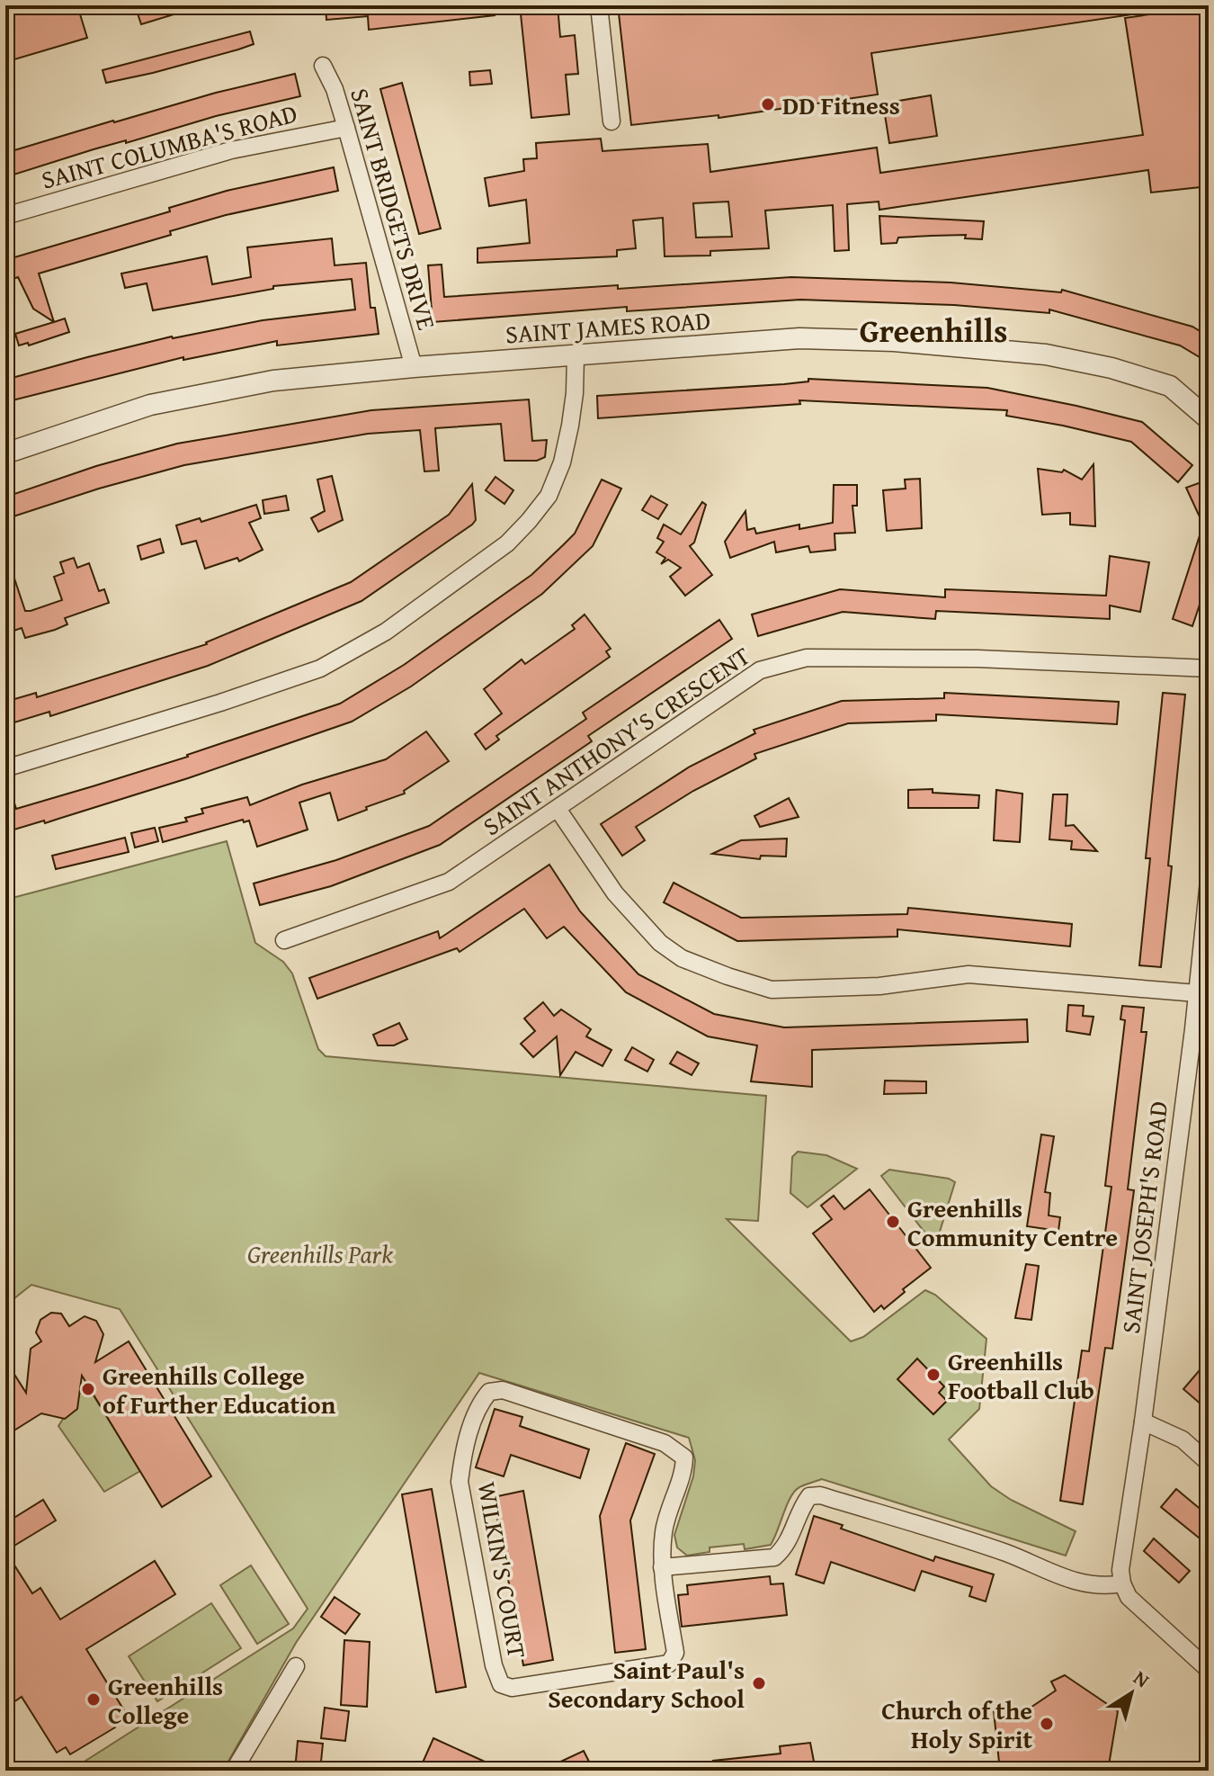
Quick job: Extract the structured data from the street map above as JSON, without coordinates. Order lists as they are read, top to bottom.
{
  "streets": {
    "street": [
      "SAINT COLUMBA'S ROAD",
      "SAINT BRIDGETS DRIVE",
      "SAINT JAMES ROAD",
      "SAINT ANTHONY'S CRESCENT",
      "SAINT JOSEPH'S ROAD",
      "WILKIN'S COURT"
    ]
  },
  "crossings": [
    ["SAINT COLUMBA'S ROAD", "SAINT BRIDGETS DRIVE"],
    ["SAINT BRIDGETS DRIVE", "SAINT JAMES ROAD"]
  ],
  "districts": ["Greenhills"],
  "parks": ["Greenhills Park"],
  "places": [
    "DD Fitness",
    "Greenhills Community Centre",
    "Greenhills Football Club",
    "Greenhills College of Further Education",
    "Saint Paul's Secondary School",
    "Greenhills College",
    "Church of the Holy Spirit"
  ],
  "north": "top right"
}
